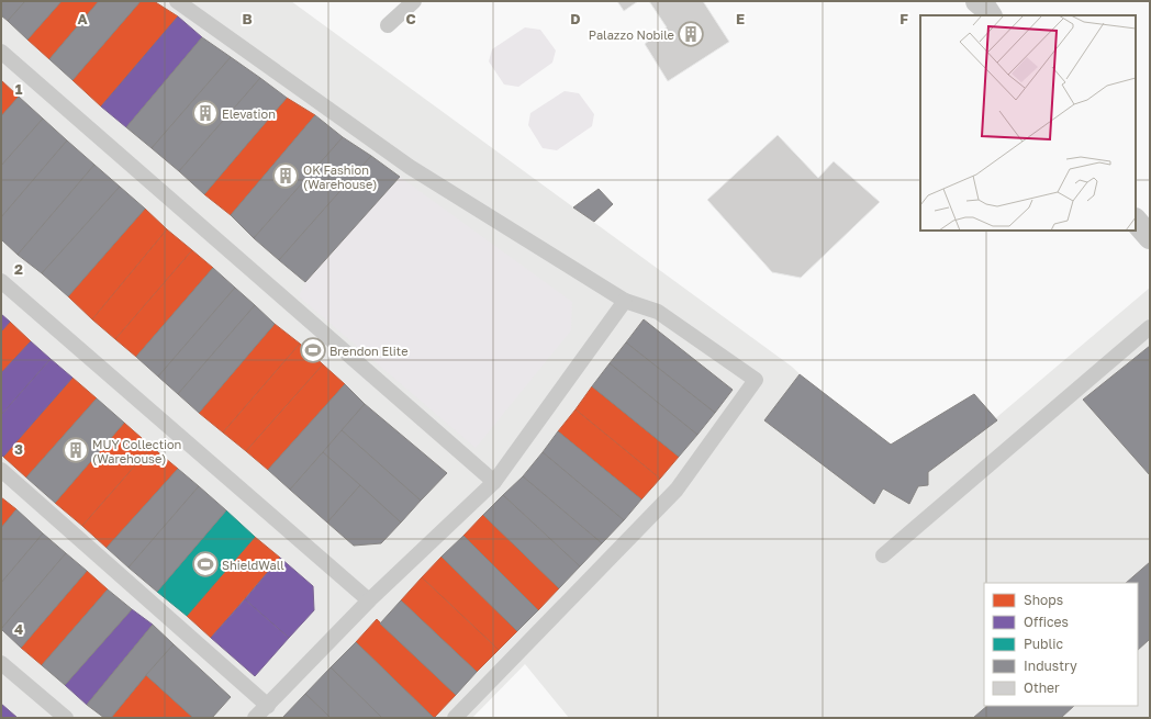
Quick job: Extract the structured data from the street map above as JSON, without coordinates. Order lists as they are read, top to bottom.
{
  "places": {
    "building": [
      "Palazzo Nobile",
      "Elevation",
      "OK Fashion (Warehouse)",
      "MUY Collection (Warehouse)"
    ],
    "sports": ["Brendon Elite", "ShieldWall"]
  },
  "legend": [
    "Shops",
    "Offices",
    "Public",
    "Industry",
    "Other"
  ],
  "grid": {
    "columns": [
      "A",
      "B",
      "C",
      "D",
      "E",
      "F"
    ],
    "rows": [
      "1",
      "2",
      "3",
      "4"
    ]
  }
}
